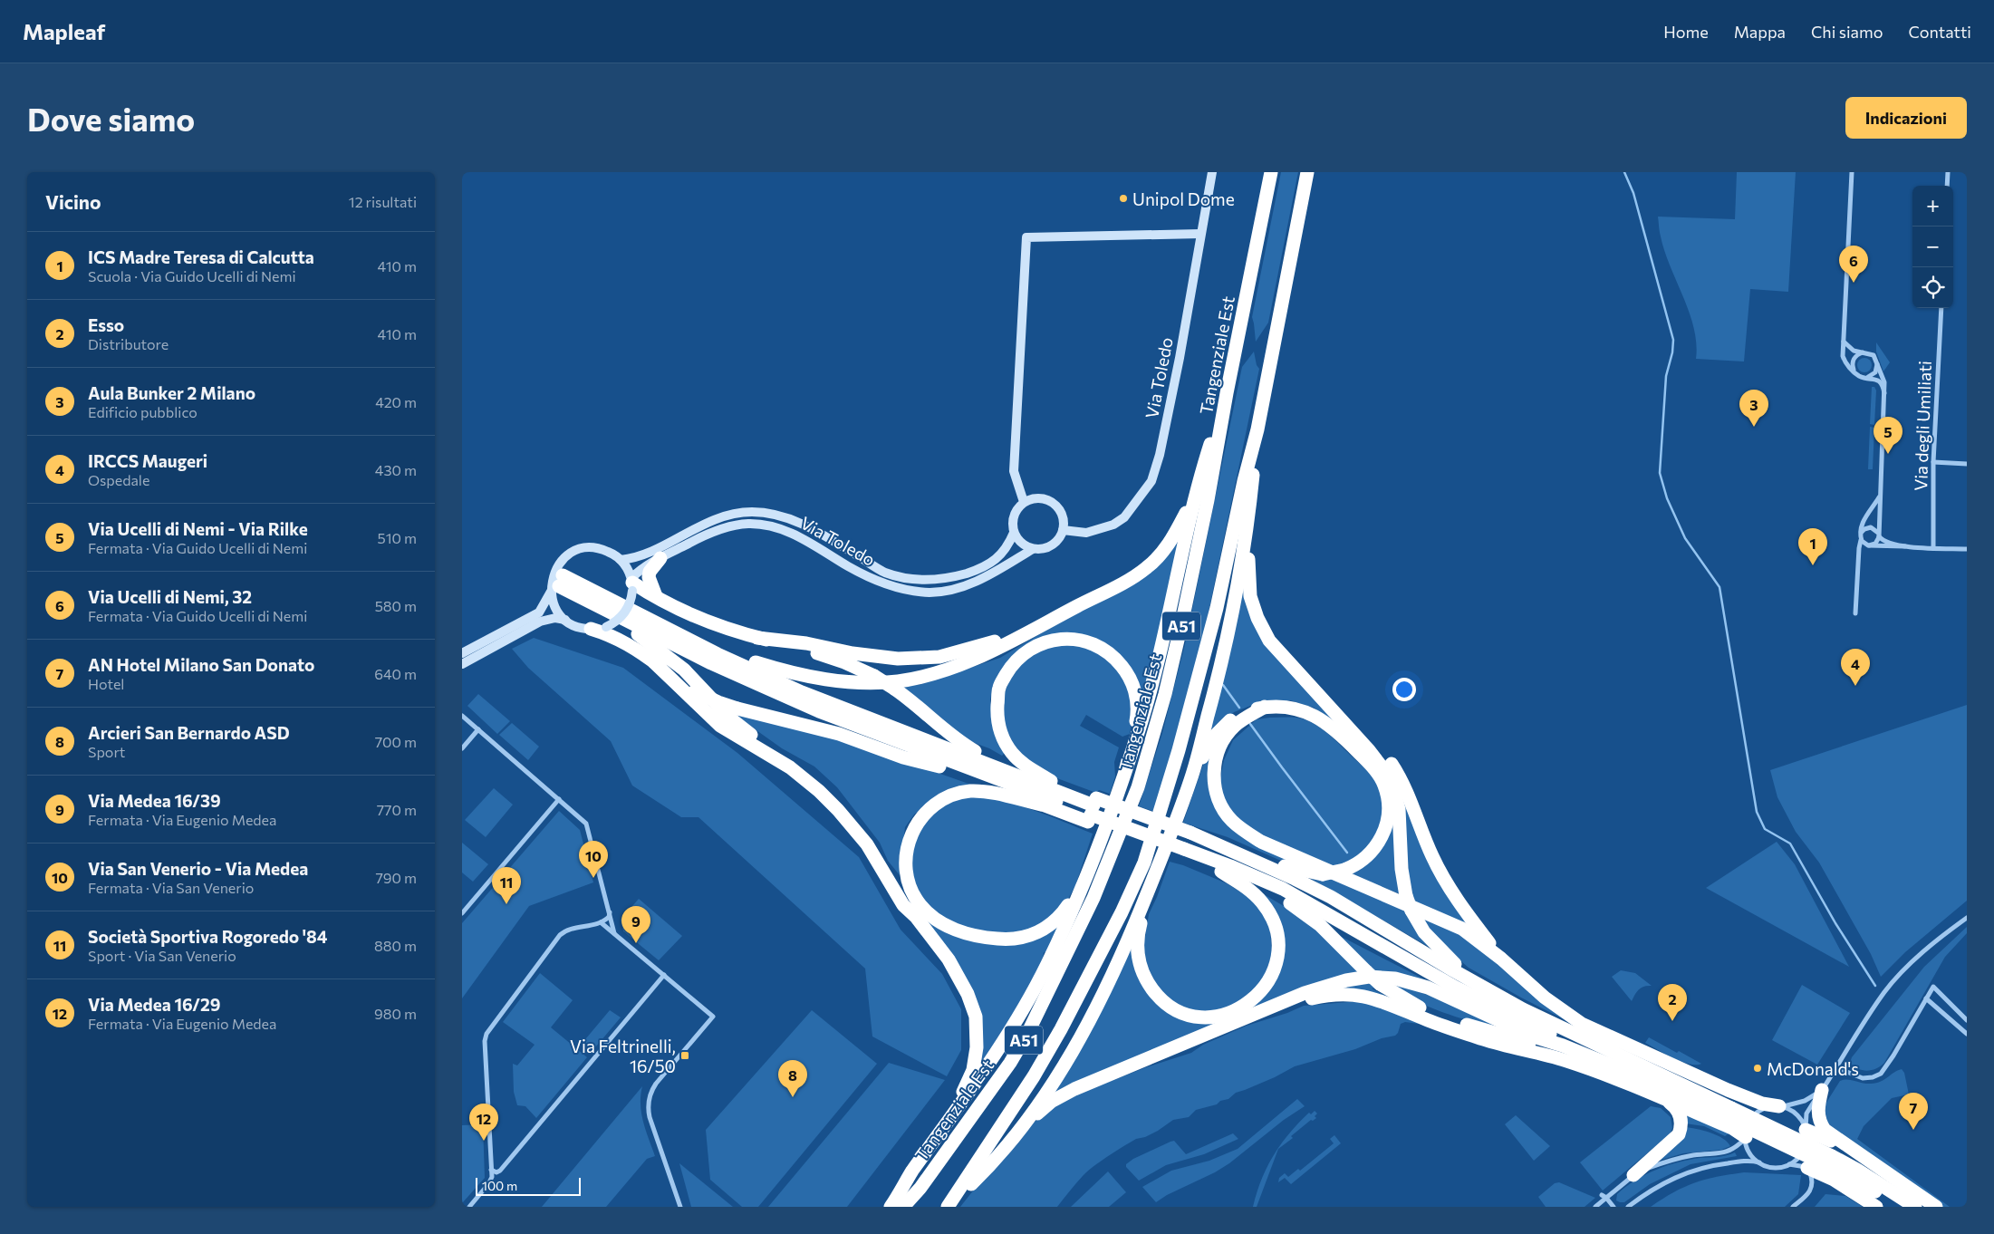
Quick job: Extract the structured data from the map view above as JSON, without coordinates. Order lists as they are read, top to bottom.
{
  "streets": {
    "highway": ["Tangenziale Est", "A51"],
    "street": ["Via Toledo", "Via degli Umiliati"]
  },
  "places": {
    "other": ["Unipol Dome", "McDonald's"],
    "transit": ["Via Feltrinelli, 16/50"]
  },
  "scale_bar": "100 m",
  "page": {
    "header": "Mapleaf",
    "nav": [
      "Home",
      "Mappa",
      "Chi siamo",
      "Contatti"
    ],
    "buttons": "Indicazioni",
    "title": "Dove siamo",
    "heading": ["Vicino", "12 risultati"],
    "map_buttons": ["+", "−"],
    "list": [
      {
        "mark": "1",
        "name": "ICS Madre Teresa di Calcutta",
        "note": "Scuola · Via Guido Ucelli di Nemi",
        "value": "410 m"
      },
      {
        "mark": "2",
        "name": "Esso",
        "note": "Distributore",
        "value": "410 m"
      },
      {
        "mark": "3",
        "name": "Aula Bunker 2 Milano",
        "note": "Edificio pubblico",
        "value": "420 m"
      },
      {
        "mark": "4",
        "name": "IRCCS Maugeri",
        "note": "Ospedale",
        "value": "430 m"
      },
      {
        "mark": "5",
        "name": "Via Ucelli di Nemi - Via Rilke",
        "note": "Fermata · Via Guido Ucelli di Nemi",
        "value": "510 m"
      },
      {
        "mark": "6",
        "name": "Via Ucelli di Nemi, 32",
        "note": "Fermata · Via Guido Ucelli di Nemi",
        "value": "580 m"
      },
      {
        "mark": "7",
        "name": "AN Hotel Milano San Donato",
        "note": "Hotel",
        "value": "640 m"
      },
      {
        "mark": "8",
        "name": "Arcieri San Bernardo ASD",
        "note": "Sport",
        "value": "700 m"
      },
      {
        "mark": "9",
        "name": "Via Medea 16/39",
        "note": "Fermata · Via Eugenio Medea",
        "value": "770 m"
      },
      {
        "mark": "10",
        "name": "Via San Venerio - Via Medea",
        "note": "Fermata · Via San Venerio",
        "value": "790 m"
      },
      {
        "mark": "11",
        "name": "Società Sportiva Rogoredo '84",
        "note": "Sport · Via San Venerio",
        "value": "880 m"
      },
      {
        "mark": "12",
        "name": "Via Medea 16/29",
        "note": "Fermata · Via Eugenio Medea",
        "value": "980 m"
      }
    ],
    "pins": [
      "6",
      "3",
      "5",
      "1",
      "4",
      "10",
      "11",
      "9",
      "2",
      "8",
      "7",
      "12"
    ],
    "scale": "100 m"
  }
}
